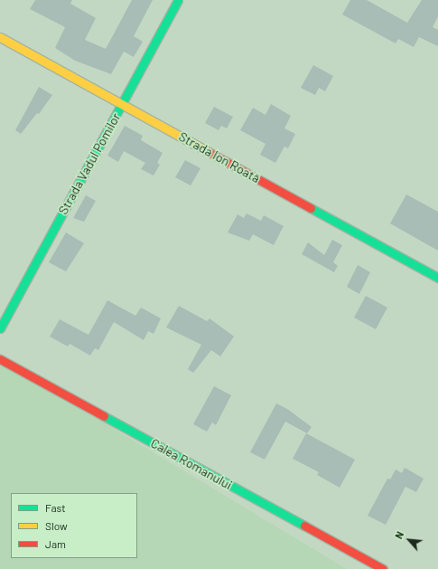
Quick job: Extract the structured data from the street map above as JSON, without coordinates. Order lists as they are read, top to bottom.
{
  "streets": {
    "street": ["Strada Ion Roată", "Strada Vadul Pomilor", "Calea Romanului"]
  },
  "crossings": [
    ["Strada Ion Roată", "Strada Vadul Pomilor"]
  ],
  "legend": ["Fast", "Slow", "Jam"],
  "north": "top left"
}
